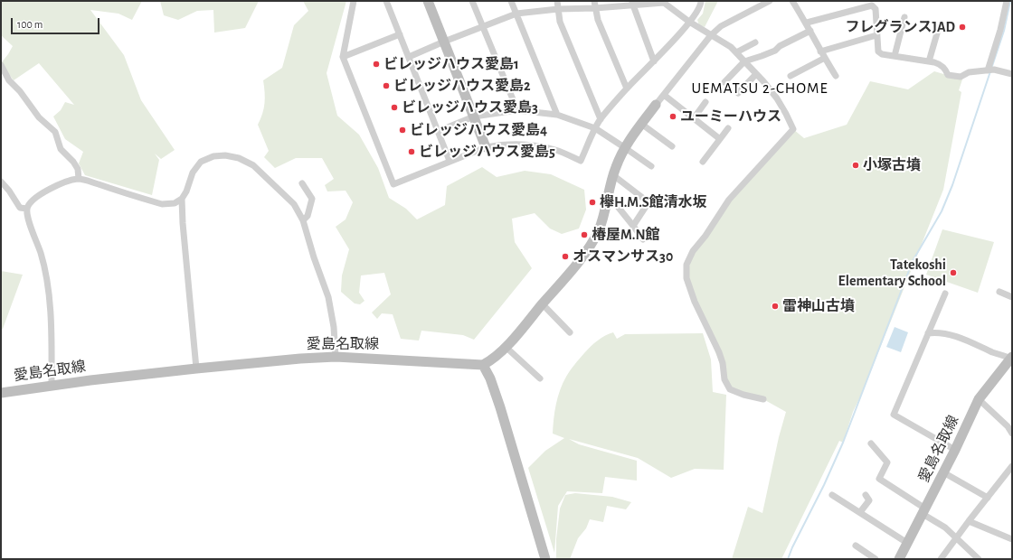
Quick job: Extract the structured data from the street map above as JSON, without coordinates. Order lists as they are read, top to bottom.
{
  "streets": {
    "main road": ["愛島名取線"]
  },
  "districts": ["UEMATSU 2-CHOME"],
  "places": [
    "フレグランスJAD",
    "ビレッジハウス愛島1",
    "ビレッジハウス愛島2",
    "ビレッジハウス愛島3",
    "ユーミーハウス",
    "ビレッジハウス愛島4",
    "ビレッジハウス愛島5",
    "小塚古墳",
    "欅H.M.S館清水坂",
    "椿屋M.N館",
    "オスマンサス30",
    "Tatekoshi Elementary School",
    "雷神山古墳"
  ],
  "scale_bar": "100 m"
}
